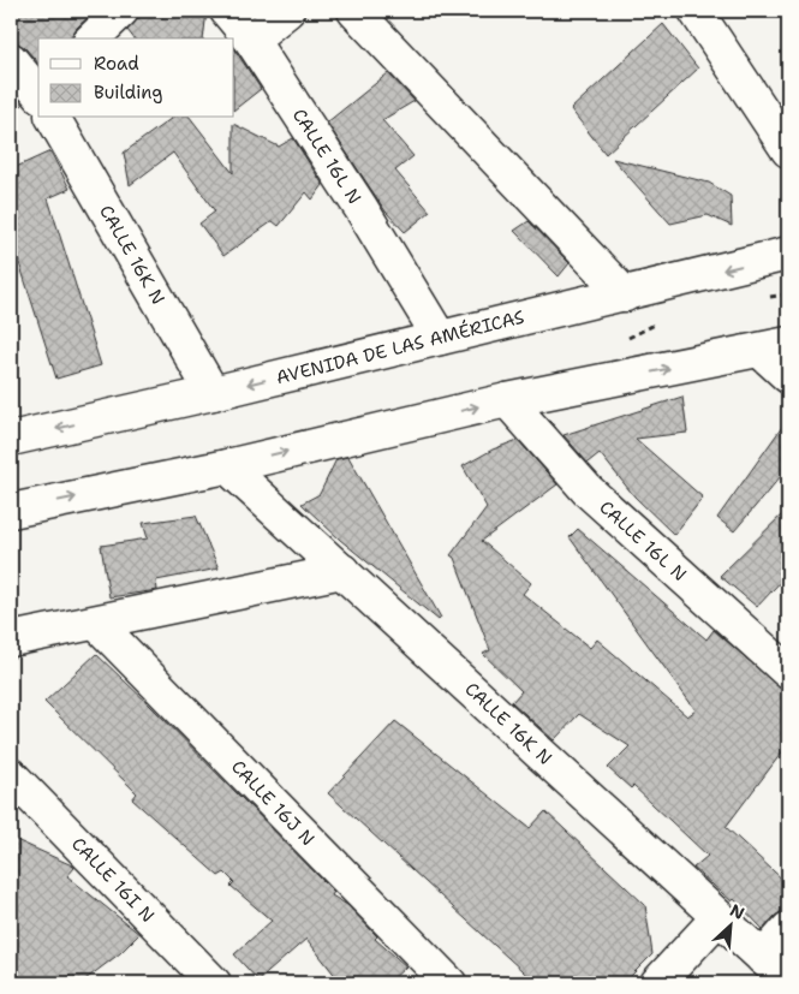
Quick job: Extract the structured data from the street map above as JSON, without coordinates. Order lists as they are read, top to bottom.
{
  "streets": {
    "street": [
      "CALLE 16L N",
      "CALLE 16K N",
      "AVENIDA DE LAS AMÉRICAS",
      "CALLE 16J N",
      "CALLE 16I N"
    ]
  },
  "crossings": [
    ["CALLE 16L N", "AVENIDA DE LAS AMÉRICAS"],
    ["CALLE 16K N", "AVENIDA DE LAS AMÉRICAS"]
  ],
  "legend": ["Road", "Building"],
  "north": "top right"
}
